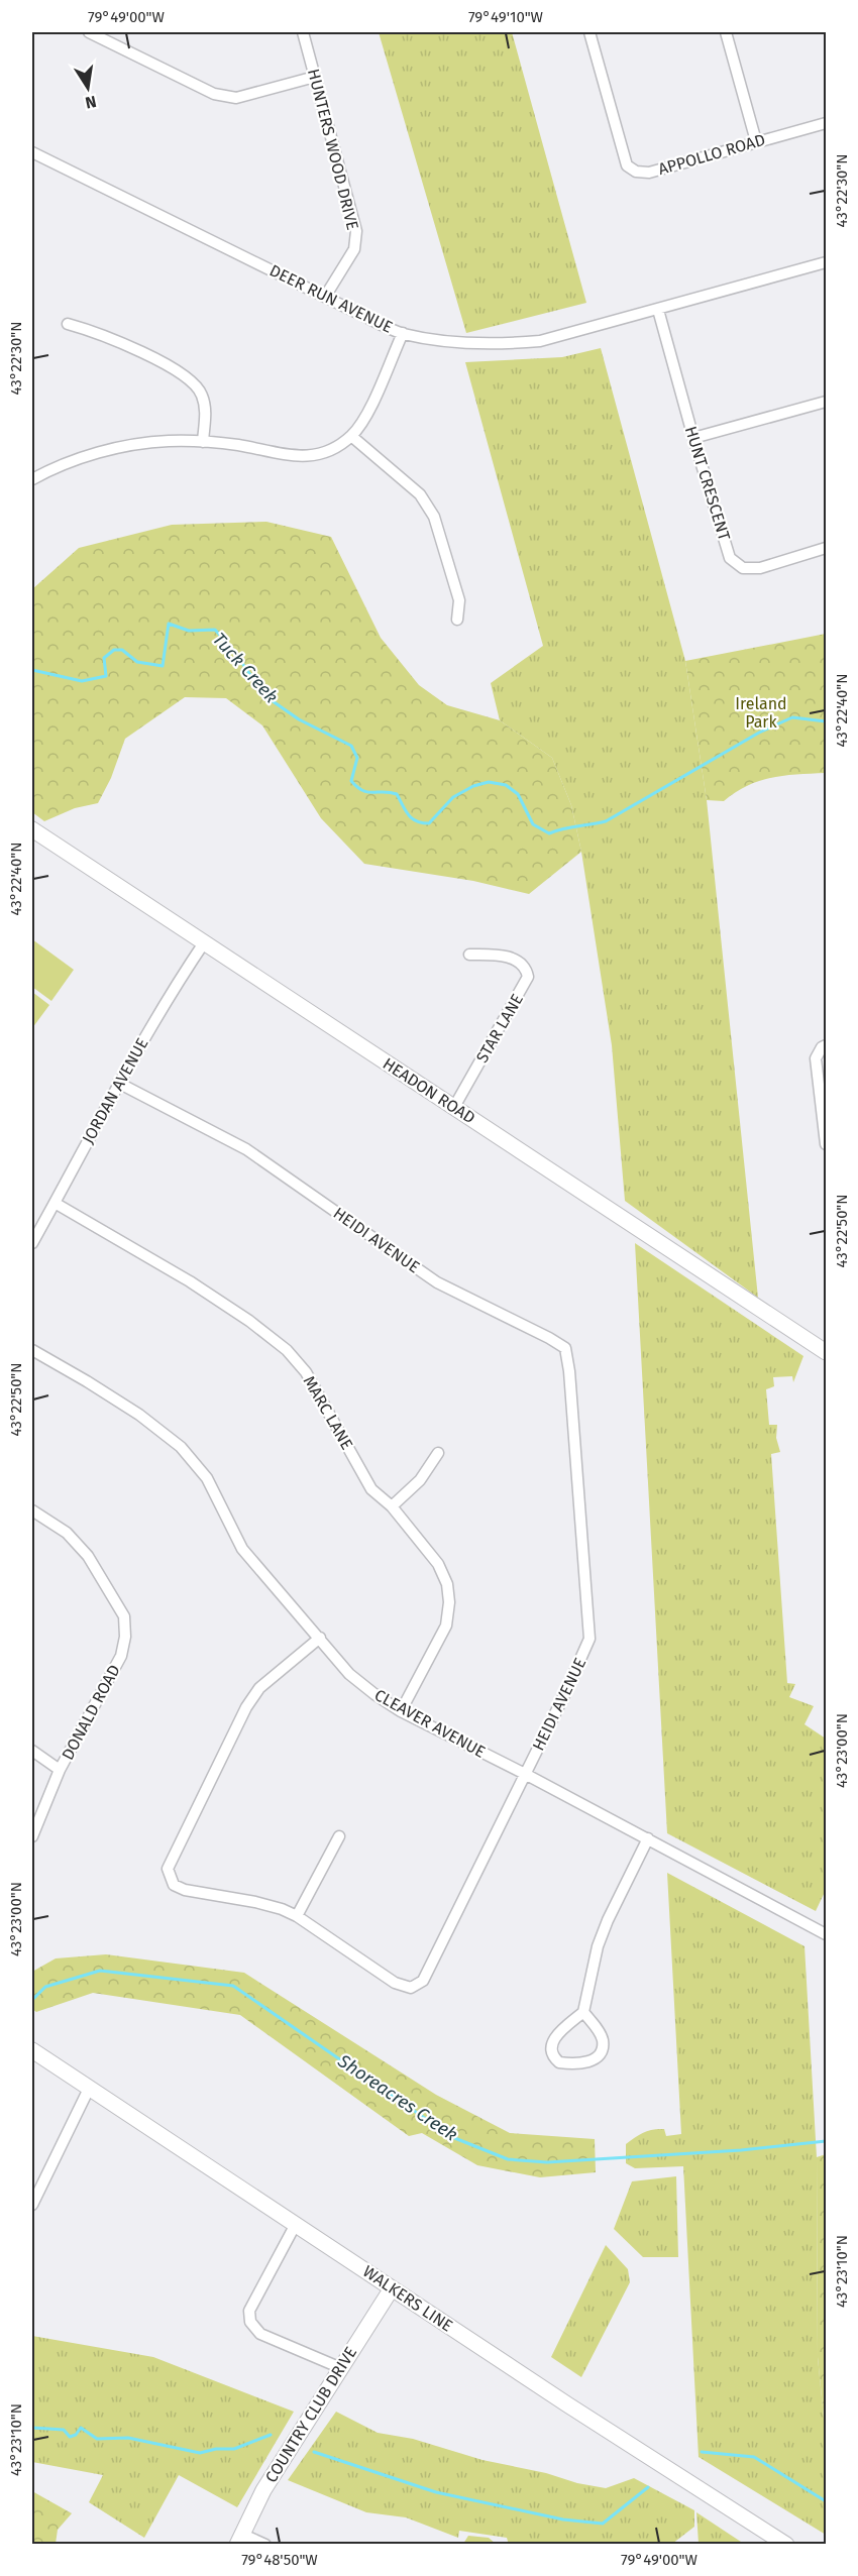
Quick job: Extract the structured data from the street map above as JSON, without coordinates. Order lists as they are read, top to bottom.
{
  "streets": {
    "street": [
      "HUNTERS WOOD DRIVE",
      "APPOLLO ROAD",
      "DEER RUN AVENUE",
      "HUNT CRESCENT",
      "STAR LANE",
      "JORDAN AVENUE",
      "HEADON ROAD",
      "HEIDI AVENUE",
      "MARC LANE",
      "DONALD ROAD",
      "CLEAVER AVENUE",
      "WALKERS LINE",
      "COUNTRY CLUB DRIVE"
    ]
  },
  "crossings": [
    ["HUNTERS WOOD DRIVE", "DEER RUN AVENUE"],
    ["DEER RUN AVENUE", "HUNT CRESCENT"],
    ["STAR LANE", "HEADON ROAD"],
    ["JORDAN AVENUE", "HEADON ROAD"],
    ["JORDAN AVENUE", "HEIDI AVENUE"],
    ["JORDAN AVENUE", "MARC LANE"],
    ["HEIDI AVENUE", "CLEAVER AVENUE"],
    ["MARC LANE", "CLEAVER AVENUE"],
    ["WALKERS LINE", "COUNTRY CLUB DRIVE"]
  ],
  "water": ["Tuck Creek", "Shoreacres Creek"],
  "parks": ["Ireland Park"],
  "north": "bottom",
  "coordinates": [
    "79°49'00\"W",
    "79°49'10\"W",
    "43°22'30\"N",
    "43°22'40\"N",
    "43°22'50\"N",
    "43°23'00\"N",
    "43°23'10\"N",
    "79°48'50\"W"
  ]
}
